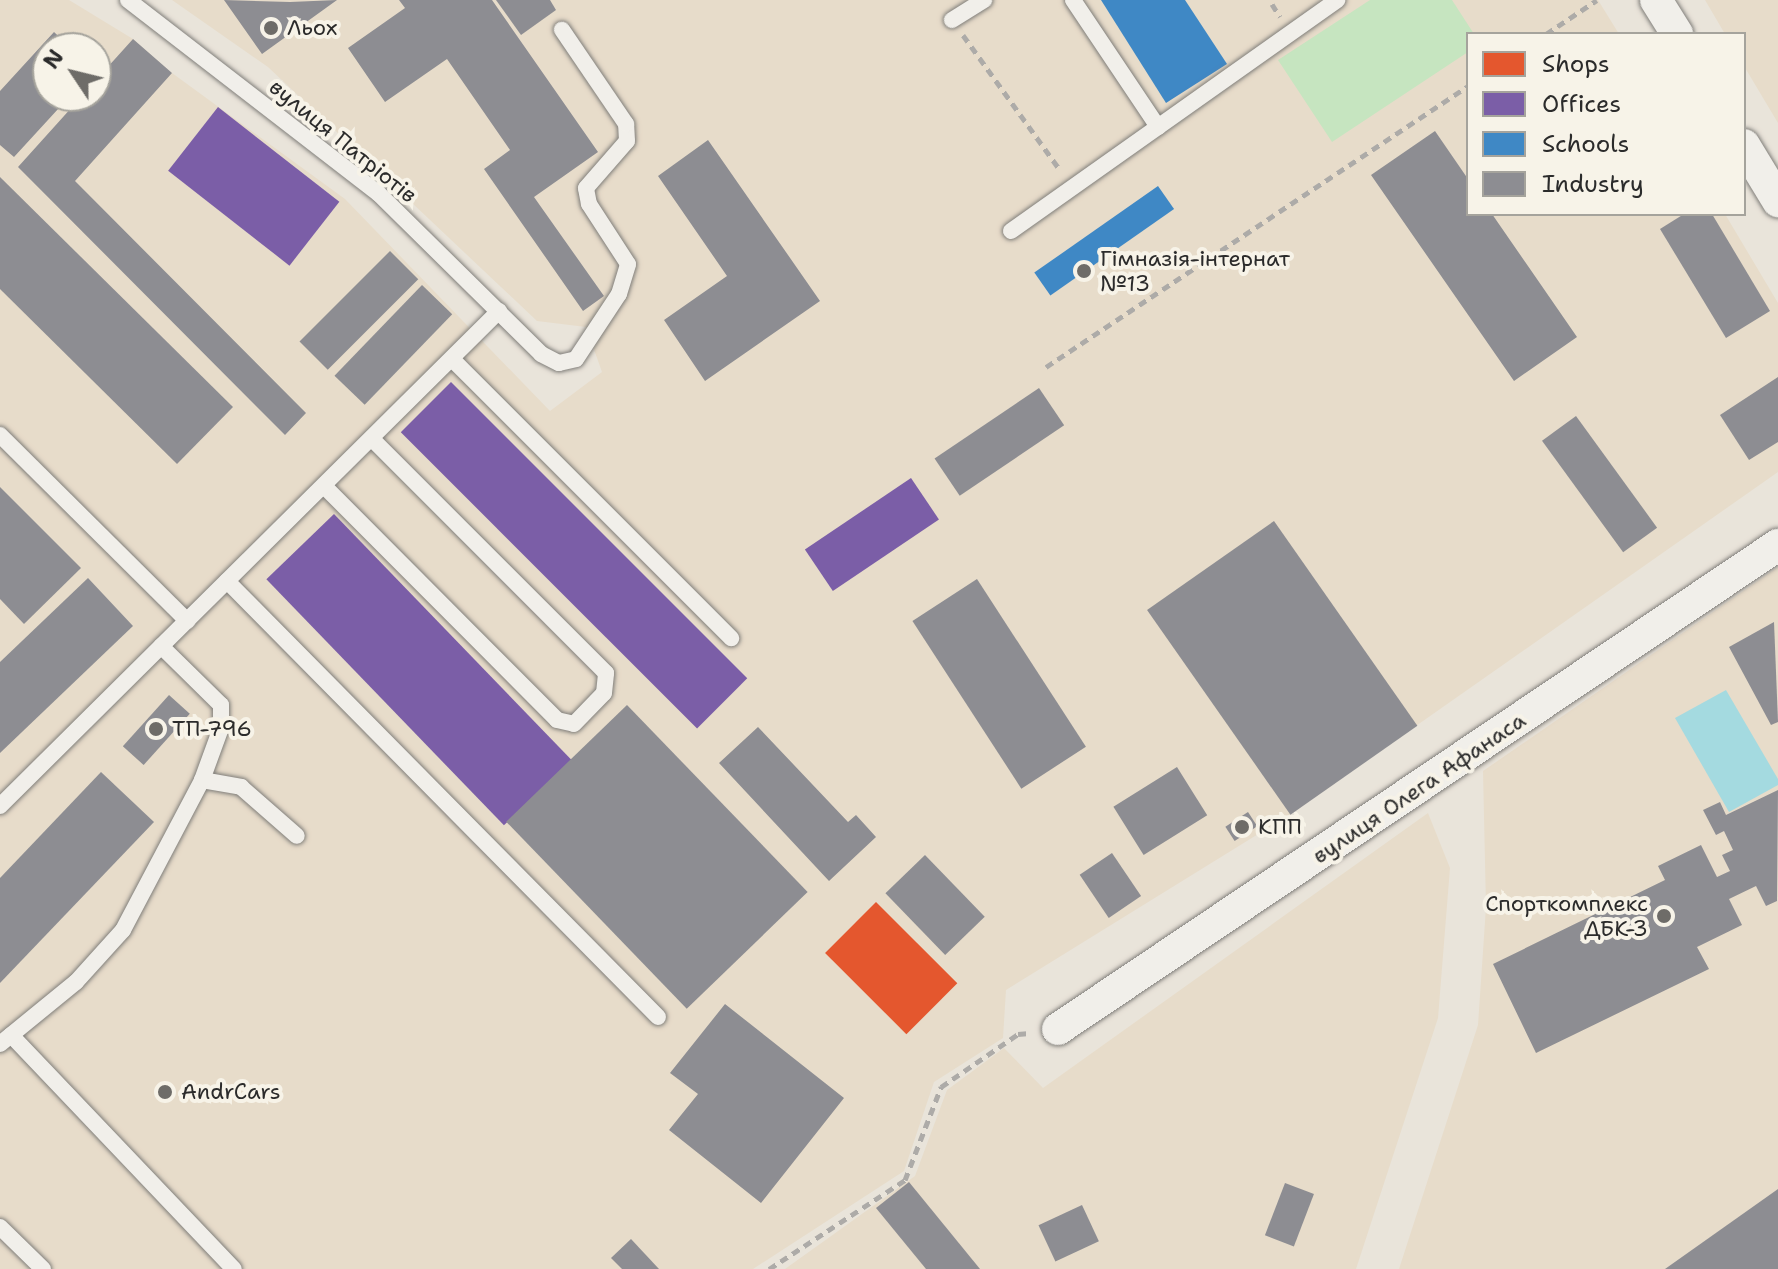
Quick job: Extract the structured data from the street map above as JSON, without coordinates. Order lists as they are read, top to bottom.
{
  "streets": {
    "street": ["вулиця Олега Афанаса"],
    "lane": ["вулиця Патріотів"]
  },
  "places": [
    "Льох",
    "Гімназія-інтернат №13",
    "ТП-796",
    "КПП",
    "Спорткомплекс ДБК-3",
    "AndrCars"
  ],
  "legend": [
    "Shops",
    "Offices",
    "Schools",
    "Industry"
  ],
  "north": "top left"
}
